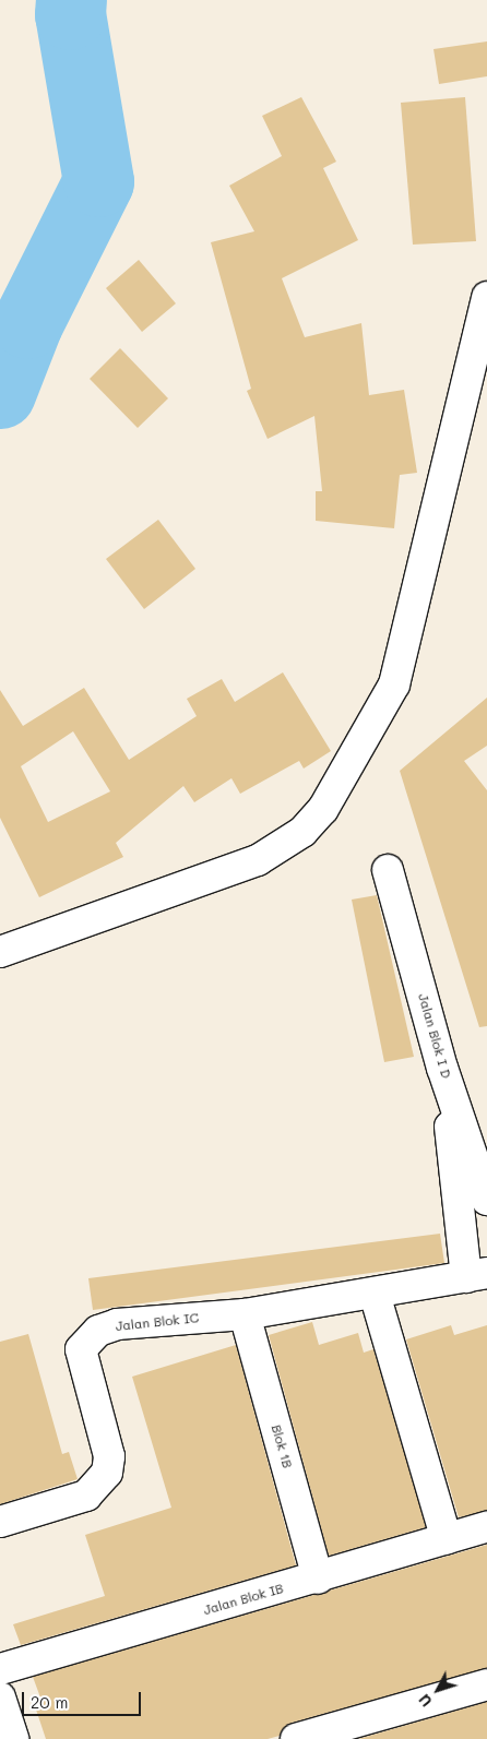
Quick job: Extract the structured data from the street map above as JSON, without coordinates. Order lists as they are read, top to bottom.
{
  "streets": {
    "street": [
      "Jalan Blok I D",
      "Jalan Blok IC",
      "Blok 1B",
      "Jalan Blok IB"
    ]
  },
  "crossings": [
    ["Jalan Blok IC", "Blok 1B"],
    ["Blok 1B", "Jalan Blok IB"]
  ],
  "scale_bar": "20 m",
  "north": "bottom left"
}
